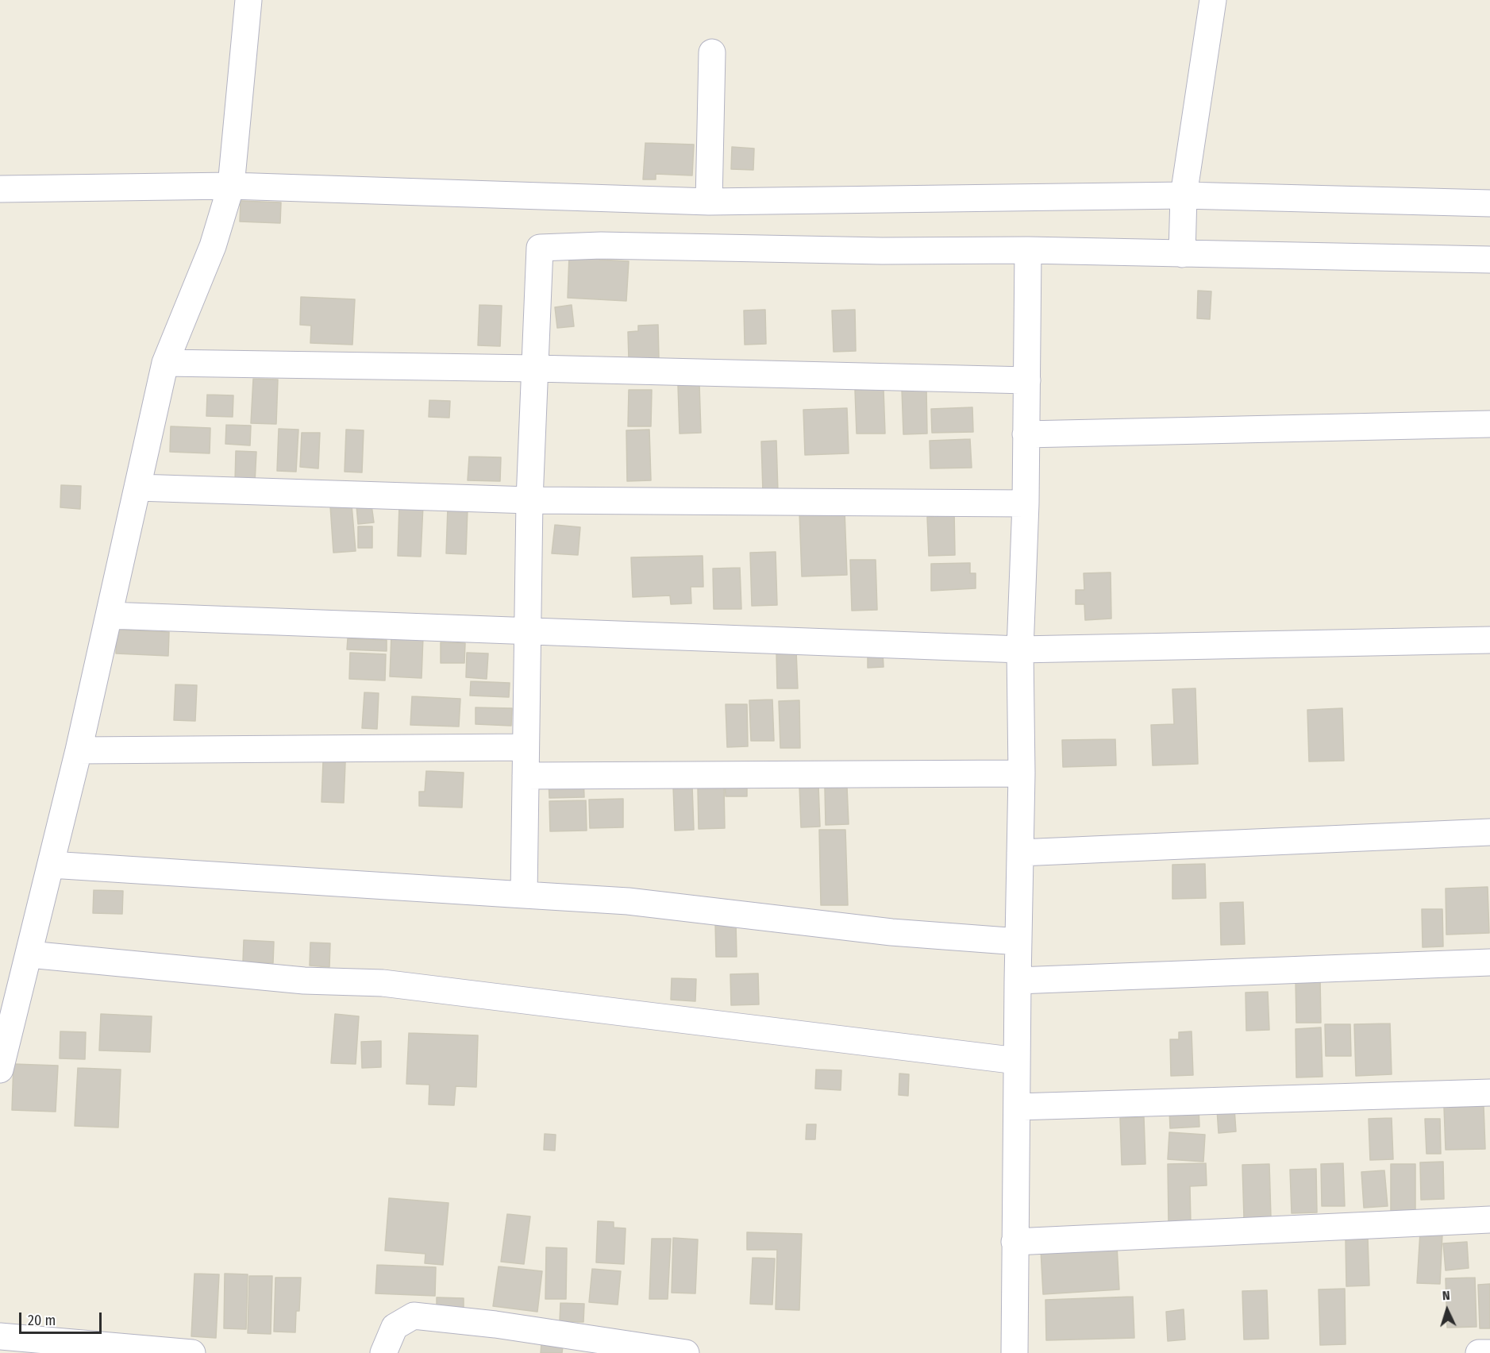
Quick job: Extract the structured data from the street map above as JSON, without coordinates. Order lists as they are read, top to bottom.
{
  "scale_bar": "20 m",
  "north": "top"
}
